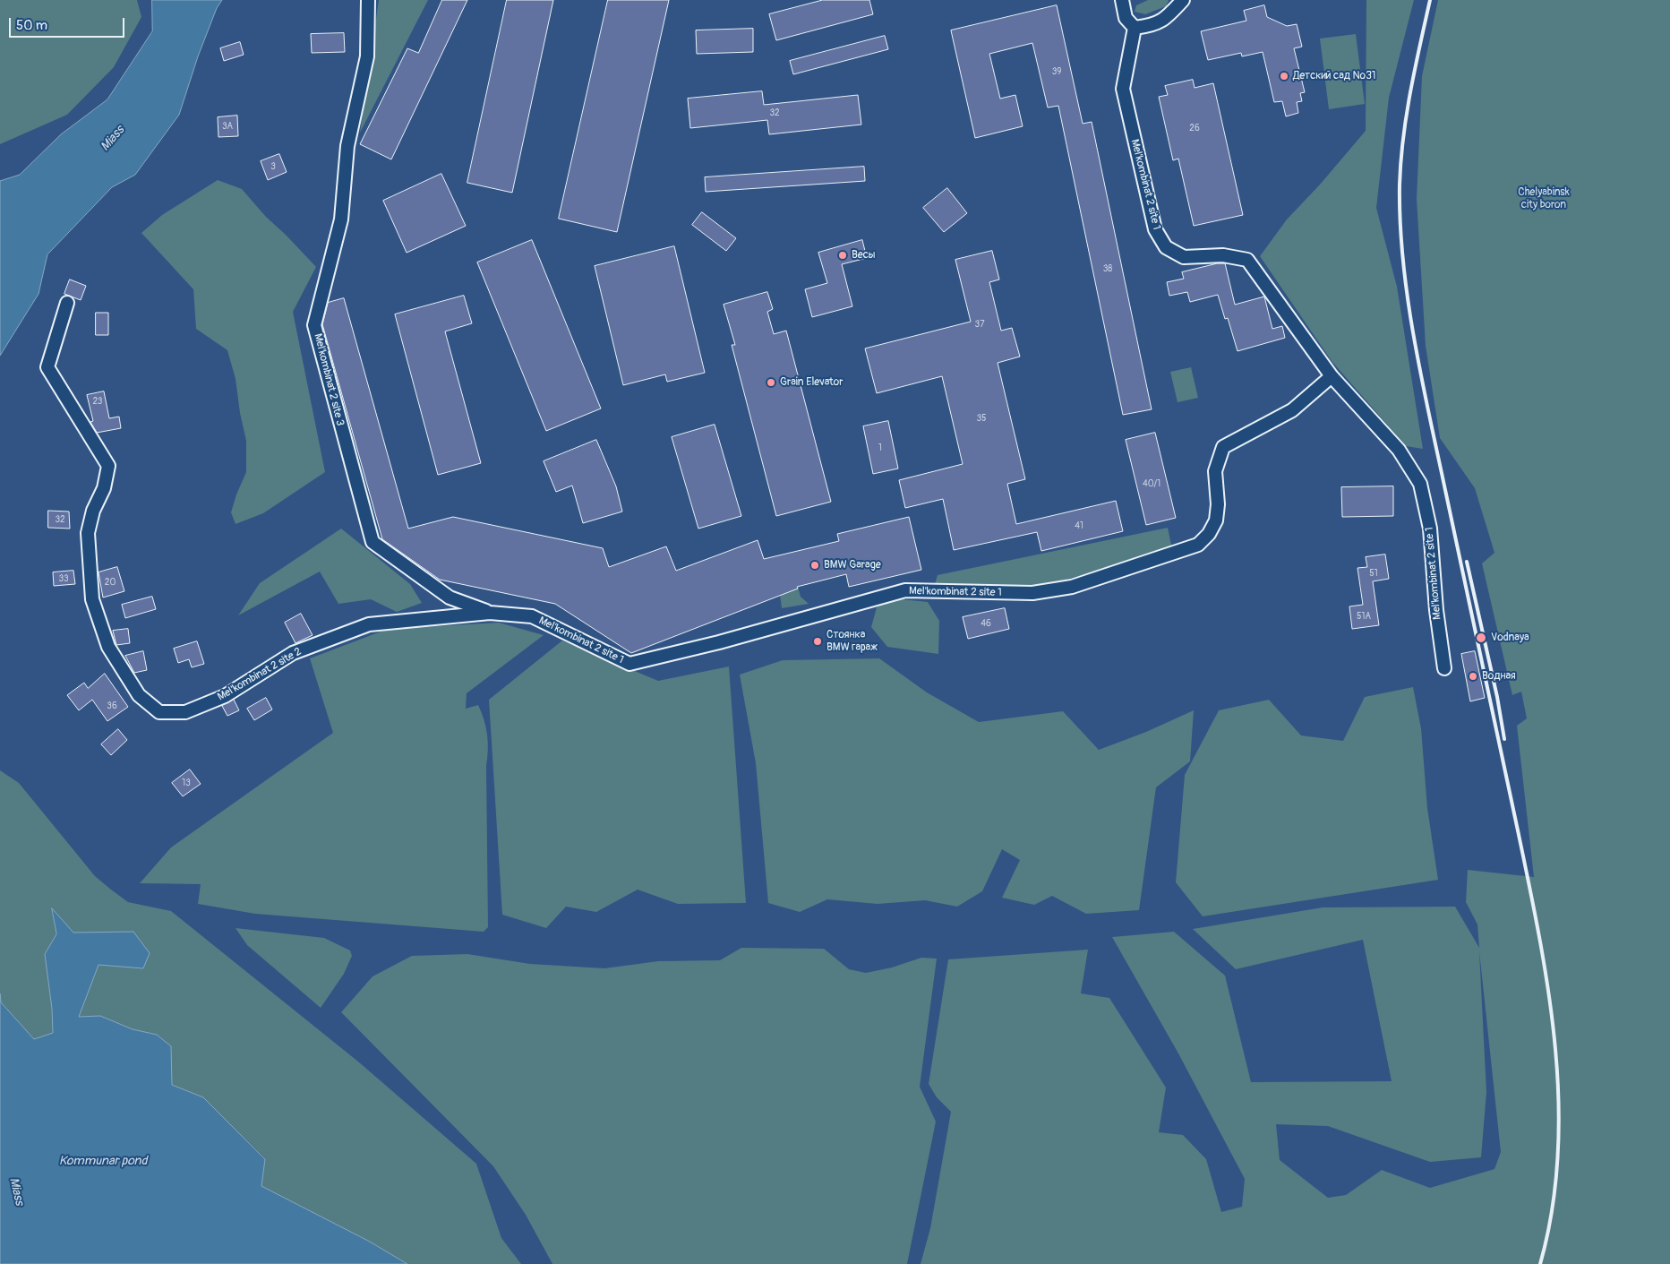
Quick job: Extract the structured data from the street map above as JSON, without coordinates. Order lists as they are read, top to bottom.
{
  "streets": {
    "street": ["Mel'kombinat 2 site 1", "Mel'kombinat 2 site 3", "Mel'kombinat 2 site 2"]
  },
  "crossings": [
    ["Mel'kombinat 2 site 1", "Mel'kombinat 2 site 3"],
    ["Mel'kombinat 2 site 1", "Mel'kombinat 2 site 2"],
    ["Mel'kombinat 2 site 3", "Mel'kombinat 2 site 2"]
  ],
  "water": ["Miass", "Kommunar pond"],
  "parks": ["Chelyabinsk city boron"],
  "places": [
    "Детский сад №31",
    "Весы",
    "Grain Elevator",
    "BMW Garage",
    "Vodnaya",
    "Стоянка BMW гараж",
    "Водная"
  ],
  "house_numbers": [
    "39",
    "32",
    "3А",
    "26",
    "3",
    "38",
    "37",
    "23",
    "35",
    "1",
    "40/1",
    "32",
    "41",
    "51",
    "33",
    "20",
    "51А",
    "46",
    "36",
    "13"
  ],
  "scale_bar": "50 m"
}
